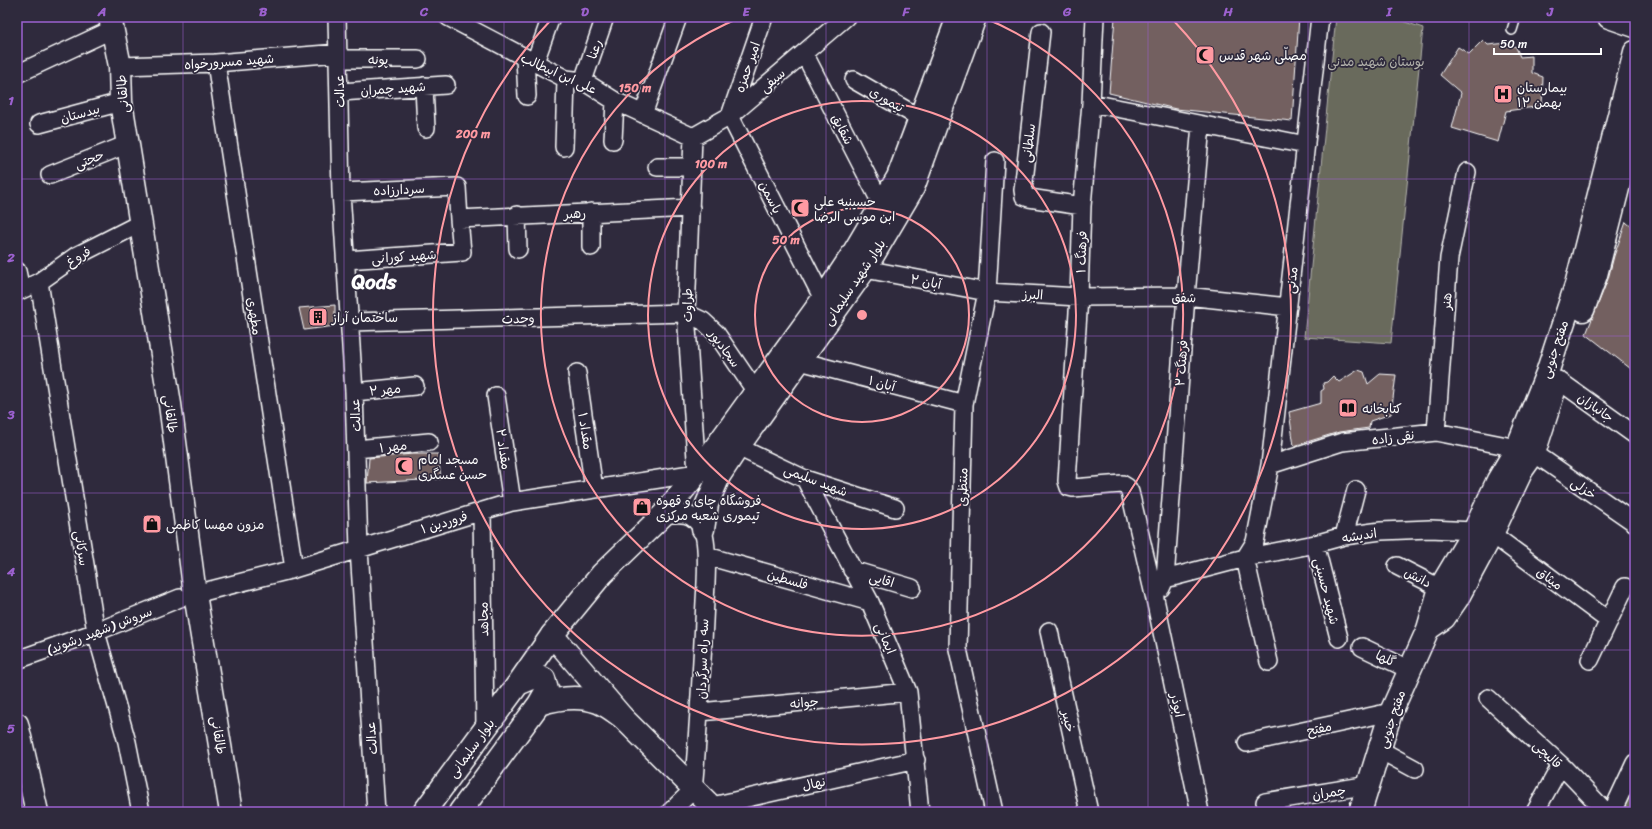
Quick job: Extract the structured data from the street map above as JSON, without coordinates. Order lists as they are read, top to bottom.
{
  "streets": {
    "street": [
      "رعنا",
      "پونه",
      "شهید مسرورخواه",
      "امیر حمزه",
      "علی ابن ابیطالب",
      "سیفی",
      "شهید چمران",
      "عدالت",
      "طالقانی",
      "تیموری",
      "بیدستان",
      "شقایق",
      "سلطانی",
      "حجتی",
      "سردارزاده",
      "یاسمن",
      "رهبر",
      "فرهنگ ۱",
      "فروغ",
      "شهید کورانی",
      "مدنی",
      "آبان ۲",
      "بلوار شهید سلیمانی",
      "البرز",
      "شفق",
      "هنر",
      "طراوت",
      "مطهری",
      "وحدت",
      "سجادپور",
      "مفتح جنوبی",
      "فرهنگ ۲",
      "آبان ۱",
      "مهر ۲",
      "جانبازان",
      "مقداد ۱",
      "نقی زاده",
      "مهر ۱",
      "مقداد ۲",
      "شهید سلیمی",
      "منتظری",
      "خزلی",
      "فروردین ۱",
      "اندیشه",
      "سرکانی",
      "دانش",
      "میثاق",
      "فلسطین",
      "اقایی",
      "شهید حسینی",
      "مجاهد",
      "سروش (شهید رشوند)",
      "ایمانی",
      "گلها",
      "سه راه سرگردان",
      "جوانه",
      "ابوذر",
      "خیبر",
      "مفتح",
      "بلوار سلیمانی",
      "قالیچی",
      "نهال",
      "چمران"
    ]
  },
  "crossings": [
    ["رعنا", "علی ابن ابیطالب"],
    ["پونه", "شهید مسرورخواه"],
    ["پونه", "عدالت"],
    ["شهید مسرورخواه", "عدالت"],
    ["شهید مسرورخواه", "طالقانی"],
    ["شهید مسرورخواه", "مطهری"],
    ["امیر حمزه", "سیفی"],
    ["امیر حمزه", "یاسمن"],
    ["علی ابن ابیطالب", "سیفی"],
    ["علی ابن ابیطالب", "طراوت"],
    ["سیفی", "شقایق"],
    ["سیفی", "یاسمن"],
    ["سیفی", "طراوت"],
    ["شهید چمران", "عدالت"],
    ["عدالت", "سردارزاده"],
    ["عدالت", "شهید کورانی"],
    ["عدالت", "وحدت"],
    ["عدالت", "مهر ۲"],
    ["عدالت", "مهر ۱"],
    ["عدالت", "فروردین ۱"],
    ["طالقانی", "بیدستان"],
    ["طالقانی", "حجتی"],
    ["طالقانی", "فروغ"],
    ["طالقانی", "فروردین ۱"],
    ["طالقانی", "سروش (شهید رشوند)"],
    ["تیموری", "بلوار شهید سلیمانی"],
    ["شقایق", "بلوار شهید سلیمانی"],
    ["سلطانی", "فرهنگ ۱"],
    ["سردارزاده", "رهبر"],
    ["سردارزاده", "شهید کورانی"],
    ["یاسمن", "بلوار شهید سلیمانی"],
    ["رهبر", "شهید کورانی"],
    ["رهبر", "طراوت"],
    ["فرهنگ ۱", "البرز"],
    ["فرهنگ ۱", "شفق"],
    ["فرهنگ ۱", "ابوذر"],
    ["فروغ", "سرکانی"],
    ["مدنی", "شفق"],
    ["مدنی", "نقی زاده"],
    ["مدنی", "اندیشه"],
    ["آبان ۲", "بلوار شهید سلیمانی"],
    ["آبان ۲", "البرز"],
    ["آبان ۲", "منتظری"],
    ["بلوار شهید سلیمانی", "طراوت"],
    ["بلوار شهید سلیمانی", "سجادپور"],
    ["بلوار شهید سلیمانی", "آبان ۱"],
    ["بلوار شهید سلیمانی", "شهید سلیمی"],
    ["بلوار شهید سلیمانی", "فروردین ۱"],
    ["بلوار شهید سلیمانی", "سه راه سرگردان"],
    ["البرز", "شفق"],
    ["البرز", "منتظری"],
    ["شفق", "فرهنگ ۲"],
    ["هنر", "نقی زاده"],
    ["طراوت", "وحدت"],
    ["طراوت", "سجادپور"],
    ["طراوت", "فروردین ۱"],
    ["مطهری", "فروردین ۱"],
    ["وحدت", "سجادپور"],
    ["مفتح جنوبی", "جانبازان"],
    ["مفتح جنوبی", "نقی زاده"],
    ["مفتح جنوبی", "خزلی"],
    ["مفتح جنوبی", "اندیشه"],
    ["مفتح جنوبی", "دانش"],
    ["مفتح جنوبی", "میثاق"],
    ["مفتح جنوبی", "گلها"],
    ["مفتح جنوبی", "مفتح"],
    ["مفتح جنوبی", "چمران"],
    ["فرهنگ ۲", "اندیشه"],
    ["فرهنگ ۲", "ابوذر"],
    ["آبان ۱", "منتظری"],
    ["مقداد ۱", "فروردین ۱"],
    ["نقی زاده", "خزلی"],
    ["مقداد ۲", "فروردین ۱"],
    ["شهید سلیمی", "ایمانی"],
    ["فروردین ۱", "مجاهد"],
    ["فروردین ۱", "سروش (شهید رشوند)"],
    ["اندیشه", "میثاق"],
    ["اندیشه", "شهید حسینی"],
    ["سرکانی", "سروش (شهید رشوند)"],
    ["فلسطین", "ایمانی"],
    ["فلسطین", "سه راه سرگردان"],
    ["اقایی", "ایمانی"],
    ["مجاهد", "بلوار سلیمانی"],
    ["ایمانی", "جوانه"],
    ["ایمانی", "نهال"],
    ["سه راه سرگردان", "جوانه"]
  ],
  "districts": ["Qods"],
  "parks": ["بوستان شهید مدنی"],
  "places": {
    "mosque": ["مصلّی شهر قدس", "حسینیه علی ابن موسی الرضا", "مسجد امام حسن عسگری"],
    "hospital": ["بیمارستان ۱۲ بهمن"],
    "building": ["ساختمان آراز"],
    "library": ["کتابخانه"],
    "shop": ["فروشگاه چای و قهوه تیموری شعبه مرکزی", "مزون مهسا کاظمی"]
  },
  "scale_bar": "50 m",
  "grid": {
    "columns": [
      "A",
      "B",
      "C",
      "D",
      "E",
      "F",
      "G",
      "H",
      "I",
      "J"
    ],
    "rows": [
      "1",
      "2",
      "3",
      "4",
      "5"
    ]
  },
  "rings": [
    "150 m",
    "200 m",
    "100 m",
    "50 m"
  ]
}
